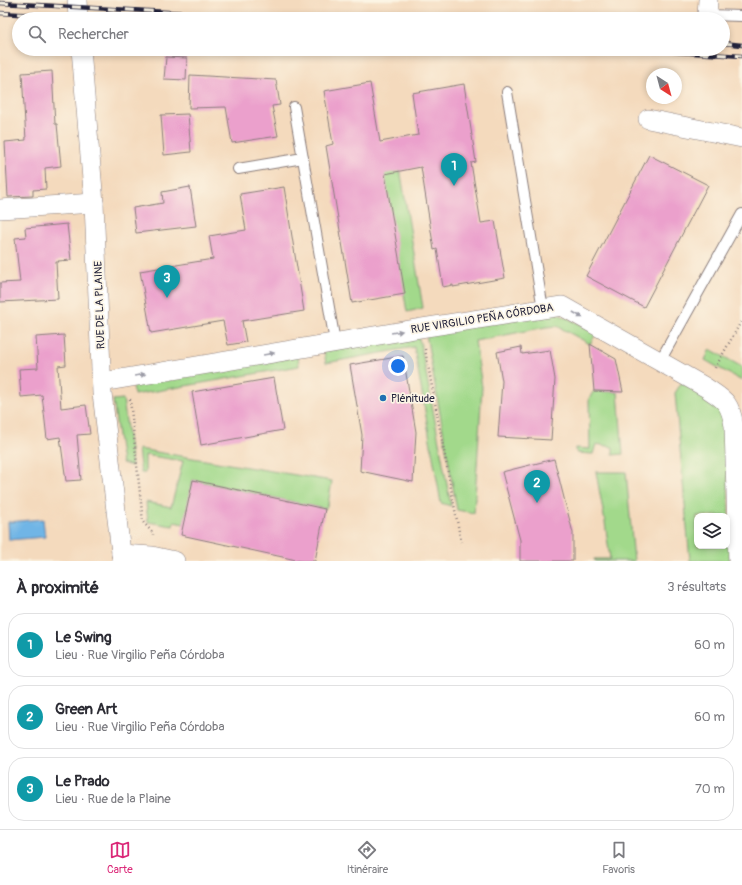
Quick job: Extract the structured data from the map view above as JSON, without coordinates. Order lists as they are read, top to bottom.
{
  "streets": {
    "street": ["RUE DE LA PLAINE", "RUE VIRGILIO PEÑA CÓRDOBA"]
  },
  "crossings": [
    ["RUE DE LA PLAINE", "RUE VIRGILIO PEÑA CÓRDOBA"]
  ],
  "one_way": ["RUE VIRGILIO PEÑA CÓRDOBA"],
  "places": ["Plénitude"],
  "north": "bottom right",
  "page": {
    "search": "Rechercher",
    "pins": ["1", "3", "2"],
    "heading": ["À proximité", "3 résultats"],
    "list": [
      {
        "mark": "1",
        "name": "Le Swing",
        "note": "Lieu · Rue Virgilio Peña Córdoba",
        "value": "60 m"
      },
      {
        "mark": "2",
        "name": "Green Art",
        "note": "Lieu · Rue Virgilio Peña Córdoba",
        "value": "60 m"
      },
      {
        "mark": "3",
        "name": "Le Prado",
        "note": "Lieu · Rue de la Plaine",
        "value": "70 m"
      }
    ],
    "nav": ["Carte", "Itinéraire", "Favoris"]
  }
}
